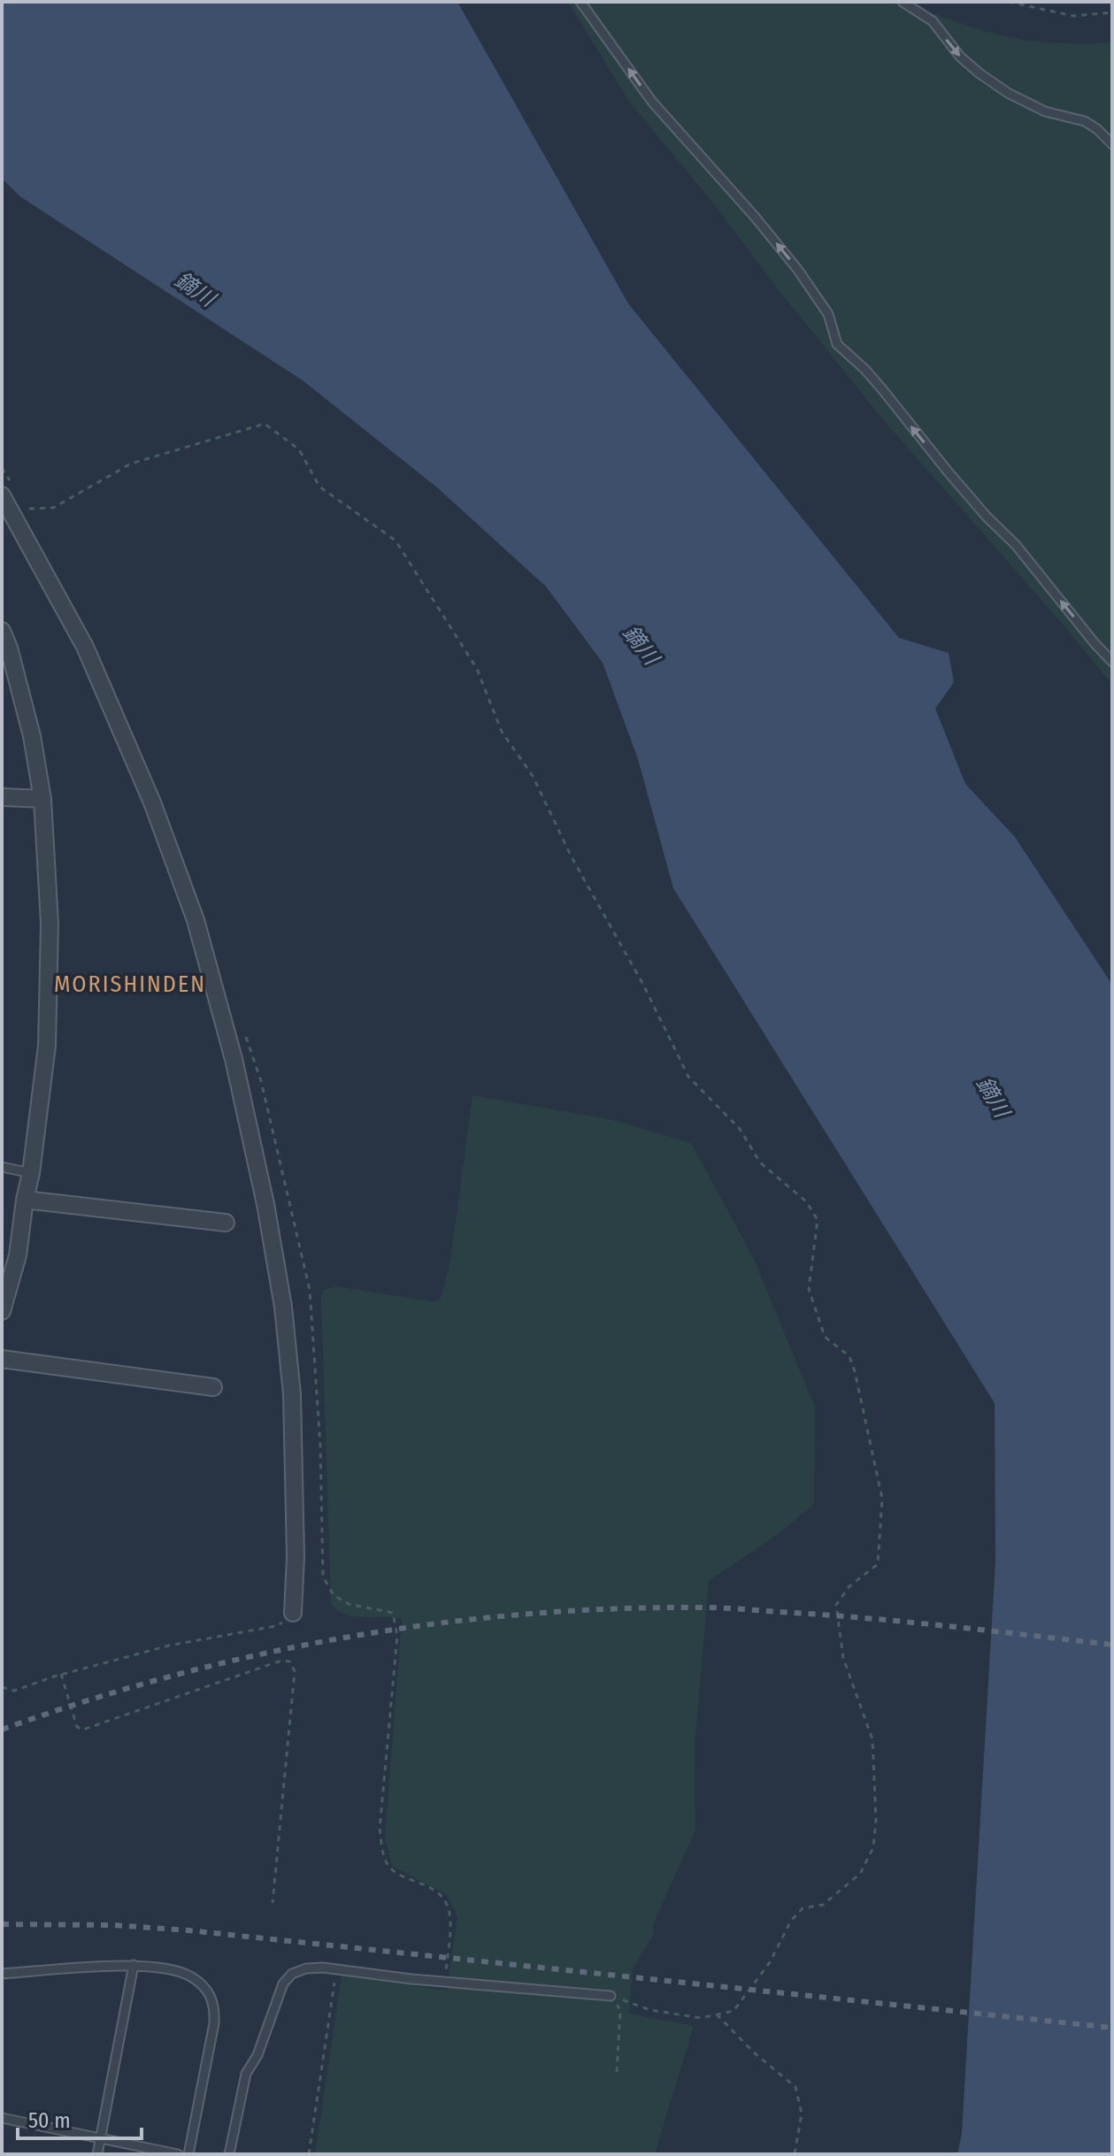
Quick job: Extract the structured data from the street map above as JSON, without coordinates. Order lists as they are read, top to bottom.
{
  "districts": ["MORISHINDEN"],
  "water": ["鏑川"],
  "scale_bar": "50 m"
}
